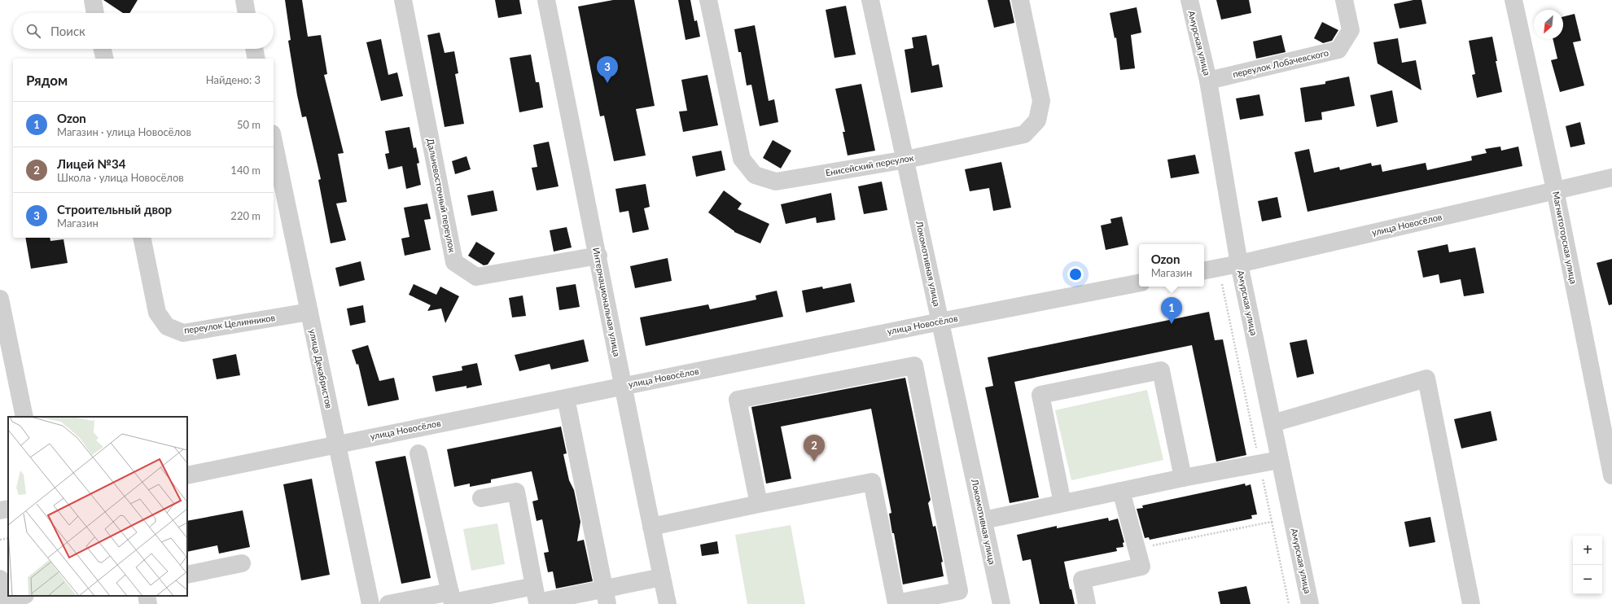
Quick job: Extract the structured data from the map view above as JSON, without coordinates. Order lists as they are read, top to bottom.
{
  "streets": {
    "street": [
      "Амурская улица",
      "переулок Лобачевского",
      "Енисейский переулок",
      "Дальневосточный переулок",
      "улица Новосёлов",
      "Магнитогорская улица",
      "Локомотивная улица",
      "Интернациональная улица",
      "переулок Целинников",
      "улица Декабристов"
    ]
  },
  "crossings": [
    ["Амурская улица", "переулок Лобачевского"],
    ["Амурская улица", "улица Новосёлов"],
    ["Енисейский переулок", "Локомотивная улица"],
    ["Дальневосточный переулок", "Интернациональная улица"],
    ["улица Новосёлов", "Магнитогорская улица"],
    ["улица Новосёлов", "Локомотивная улица"],
    ["улица Новосёлов", "Интернациональная улица"],
    ["улица Новосёлов", "улица Декабристов"],
    ["переулок Целинников", "улица Декабристов"]
  ],
  "north": "bottom left",
  "page": {
    "search": "Поиск",
    "pins": ["3", "1", "2"],
    "heading": ["Рядом", "Найдено: 3"],
    "list": [
      {
        "mark": "1",
        "name": "Ozon",
        "note": "Магазин · улица Новосёлов",
        "value": "50 m"
      },
      {
        "mark": "2",
        "name": "Лицей №34",
        "note": "Школа · улица Новосёлов",
        "value": "140 m"
      },
      {
        "mark": "3",
        "name": "Строительный двор",
        "note": "Магазин",
        "value": "220 m"
      }
    ],
    "popup": ["Ozon", "Магазин"],
    "map_buttons": ["+", "−"]
  }
}
